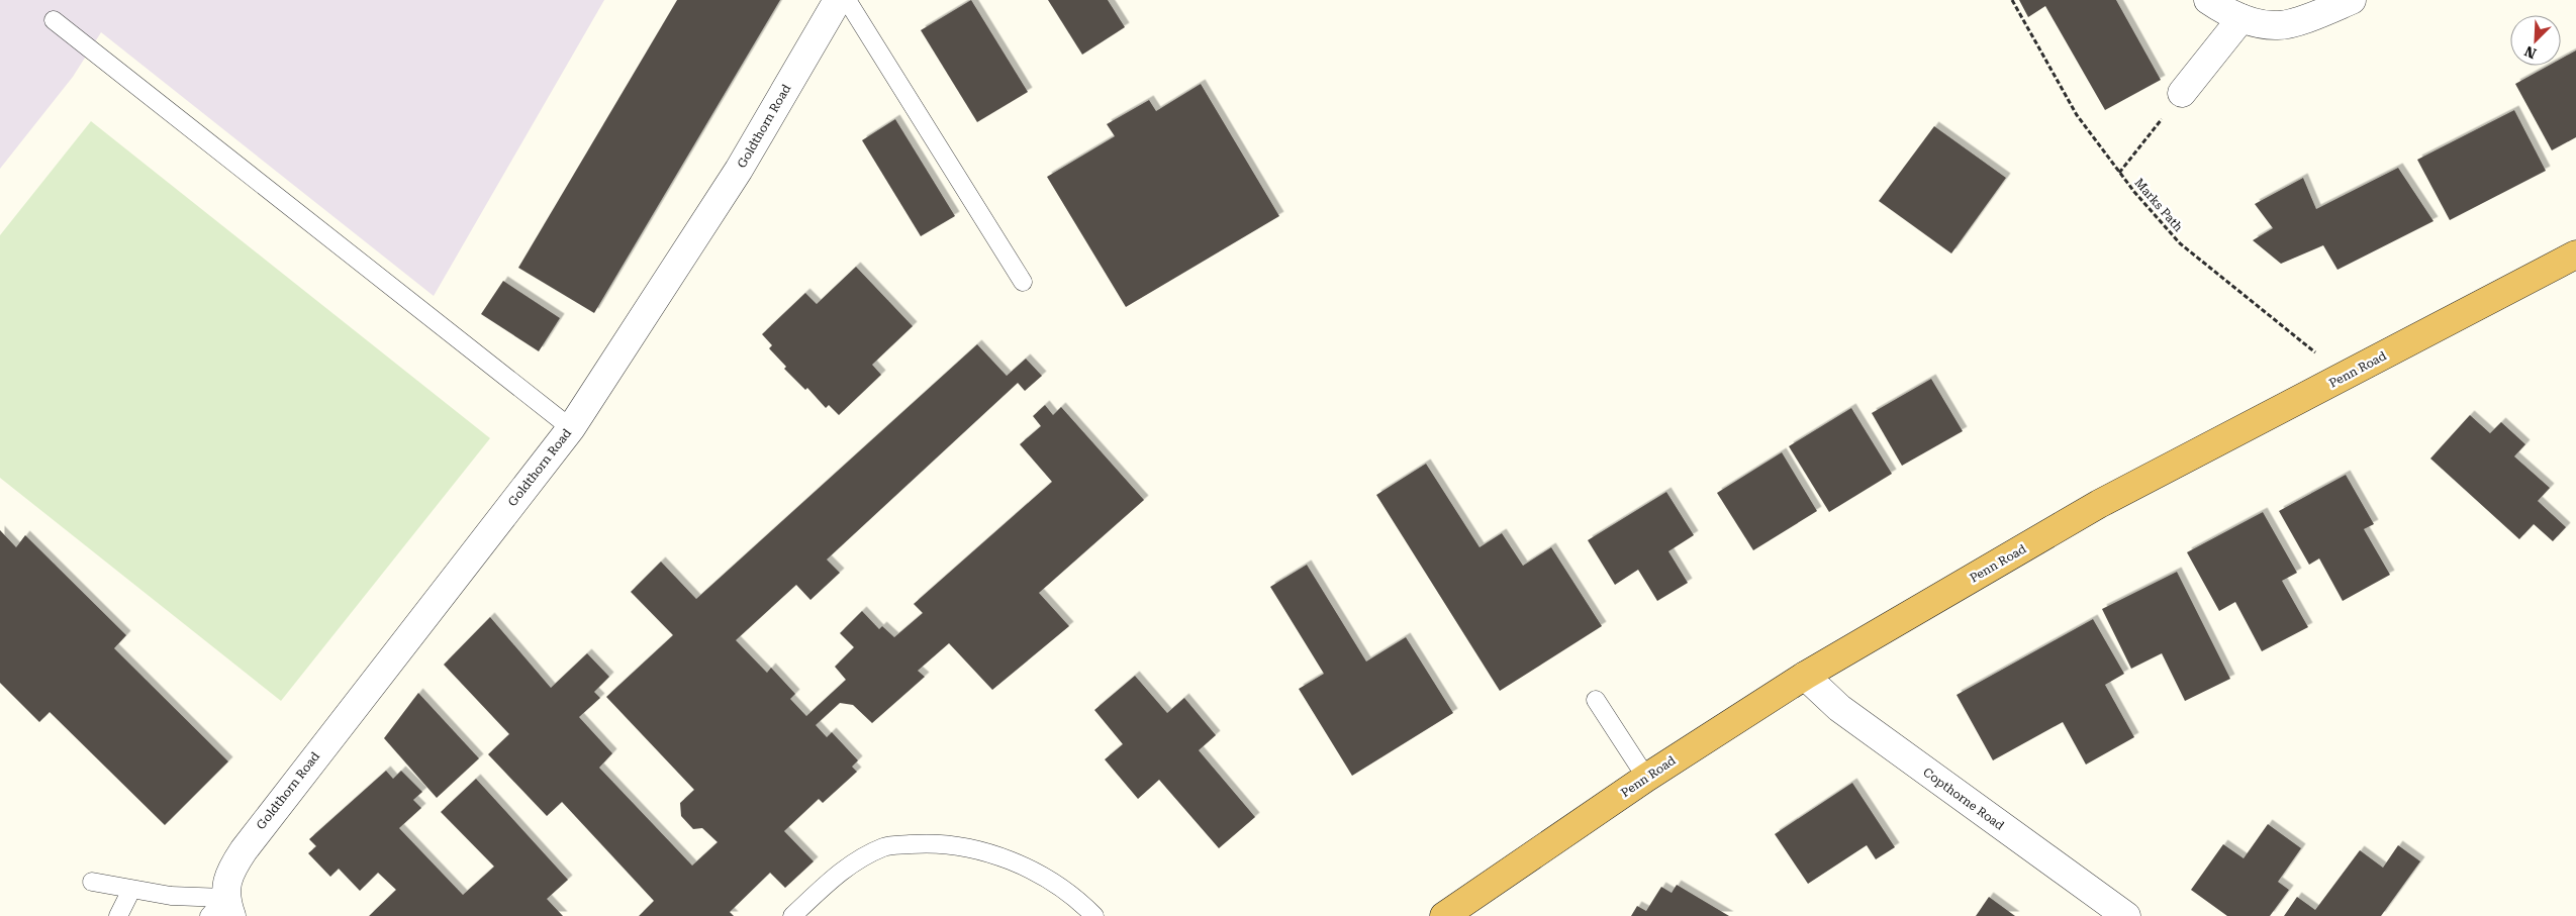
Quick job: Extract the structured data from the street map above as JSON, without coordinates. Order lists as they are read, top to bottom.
{
  "streets": {
    "highway": ["Penn Road"],
    "street": ["Goldthorn Road", "Copthorne Road"],
    "path": ["Marks Path"]
  },
  "crossings": [
    ["Marks Path", "Penn Road"],
    ["Penn Road", "Copthorne Road"]
  ],
  "north": "bottom left"
}
